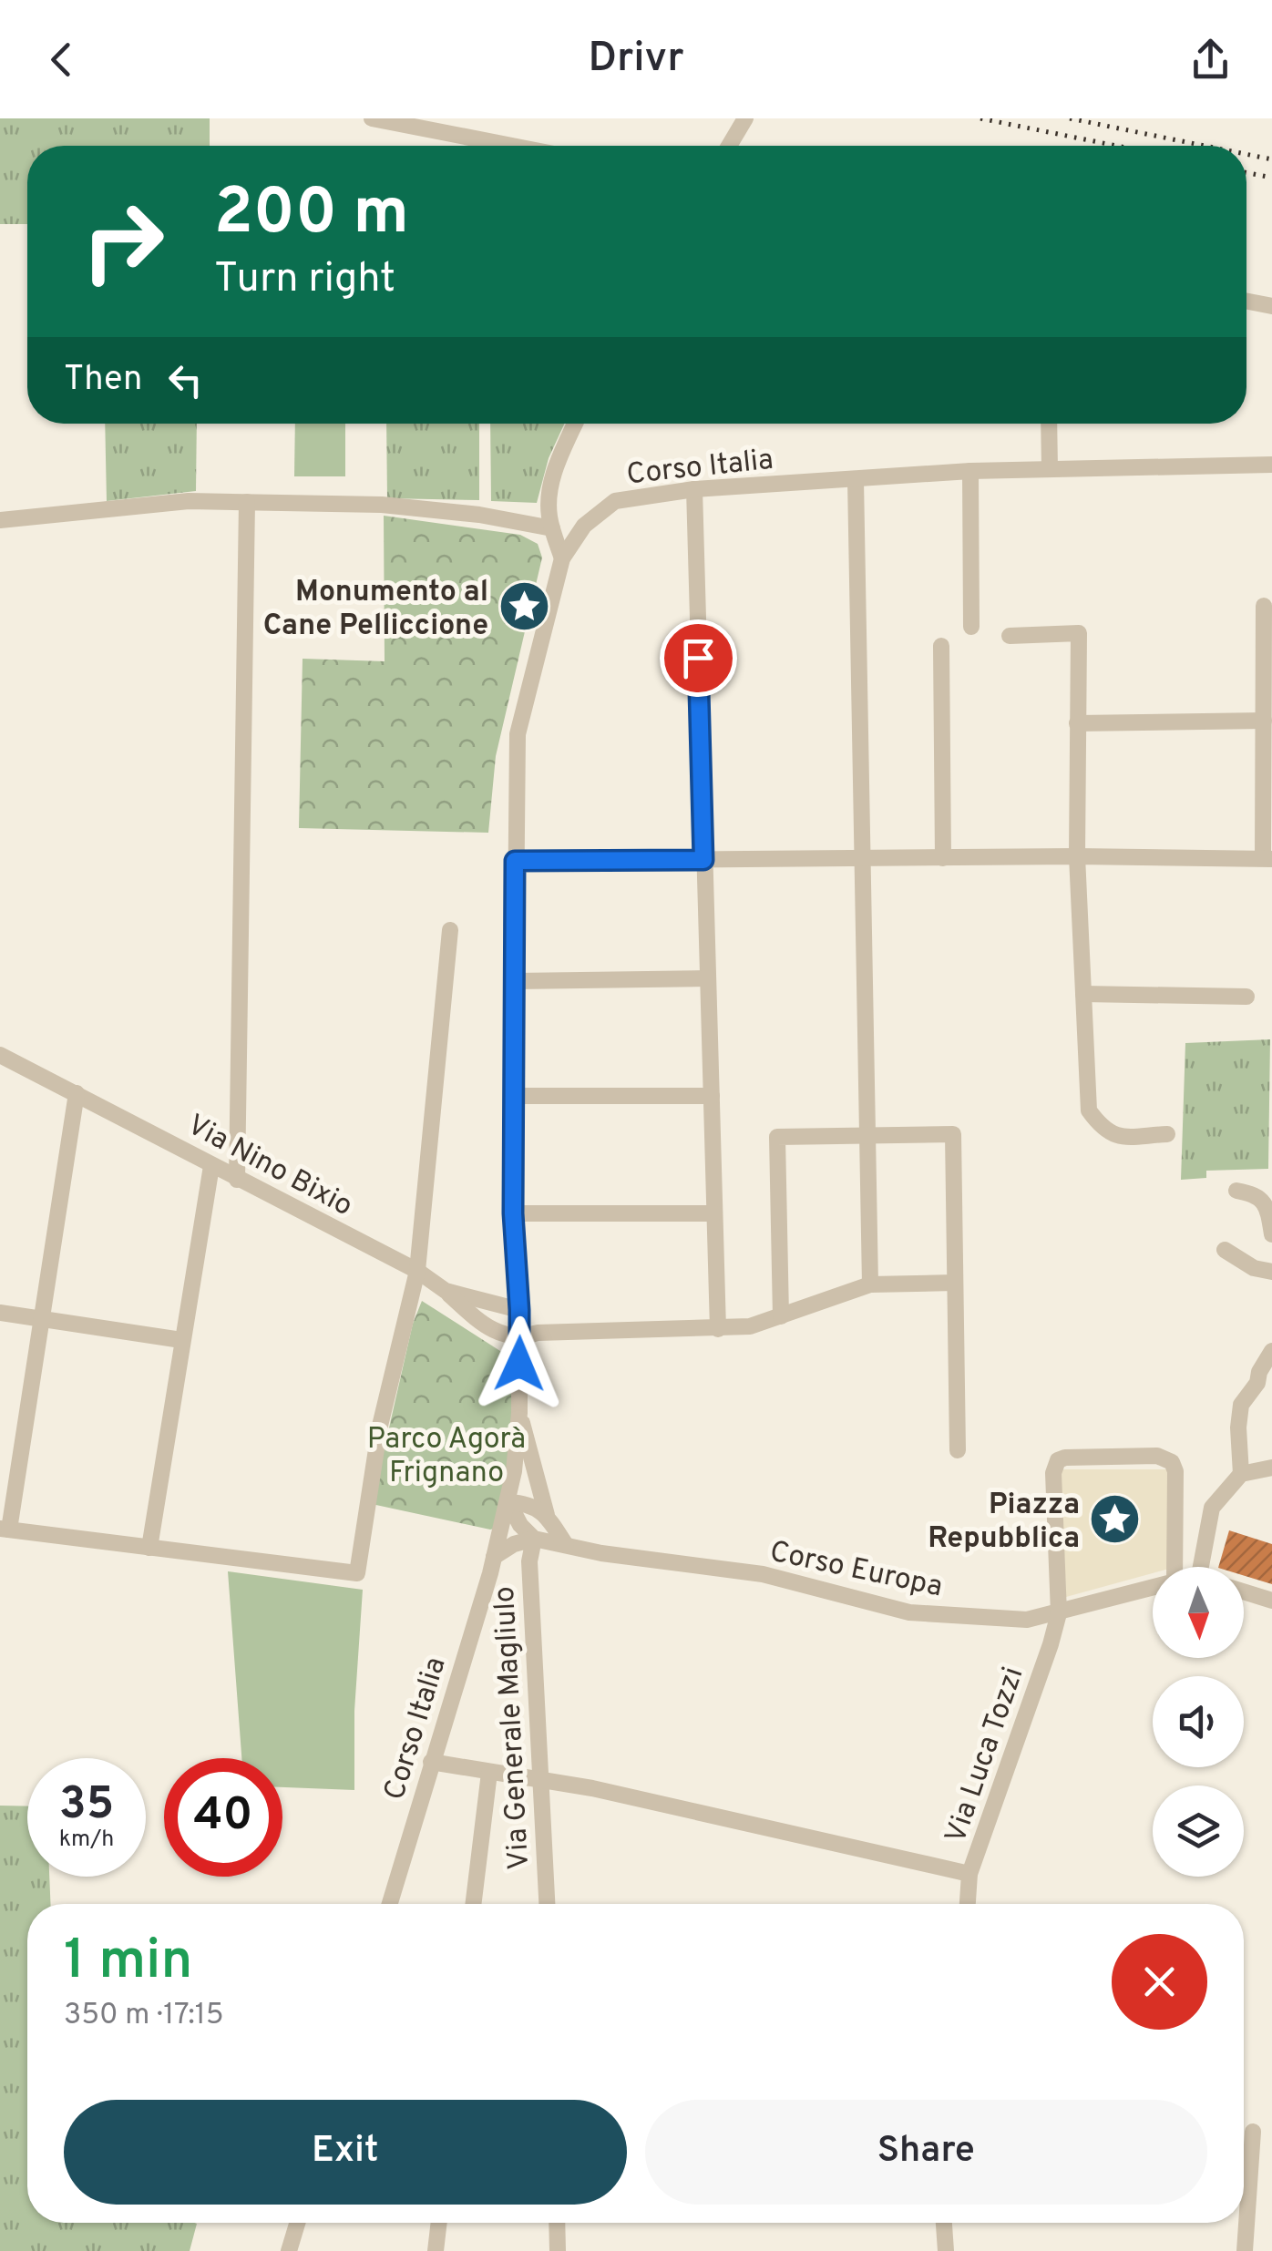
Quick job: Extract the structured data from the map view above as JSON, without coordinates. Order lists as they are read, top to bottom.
{
  "streets": {
    "street": [
      "Corso Italia",
      "Via Nino Bixio",
      "Corso Europa",
      "Via Generale Magliulo",
      "Via Luca Tozzi"
    ]
  },
  "crossings": [
    ["Corso Italia", "Via Nino Bixio"],
    ["Corso Europa", "Via Luca Tozzi"]
  ],
  "parks": ["Parco Agorà Frignano"],
  "places": {
    "place": ["Monumento al Cane Pelliccione", "Piazza Repubblica"]
  },
  "north": "bottom",
  "page": {
    "header": "Drivr",
    "turn": ["200 m", "Turn right"],
    "then": "Then",
    "speed": "35 km/h",
    "limit": "40",
    "heading": ["1 min", "350 m · 17:15"],
    "buttons": ["Exit", "Share"]
  }
}
